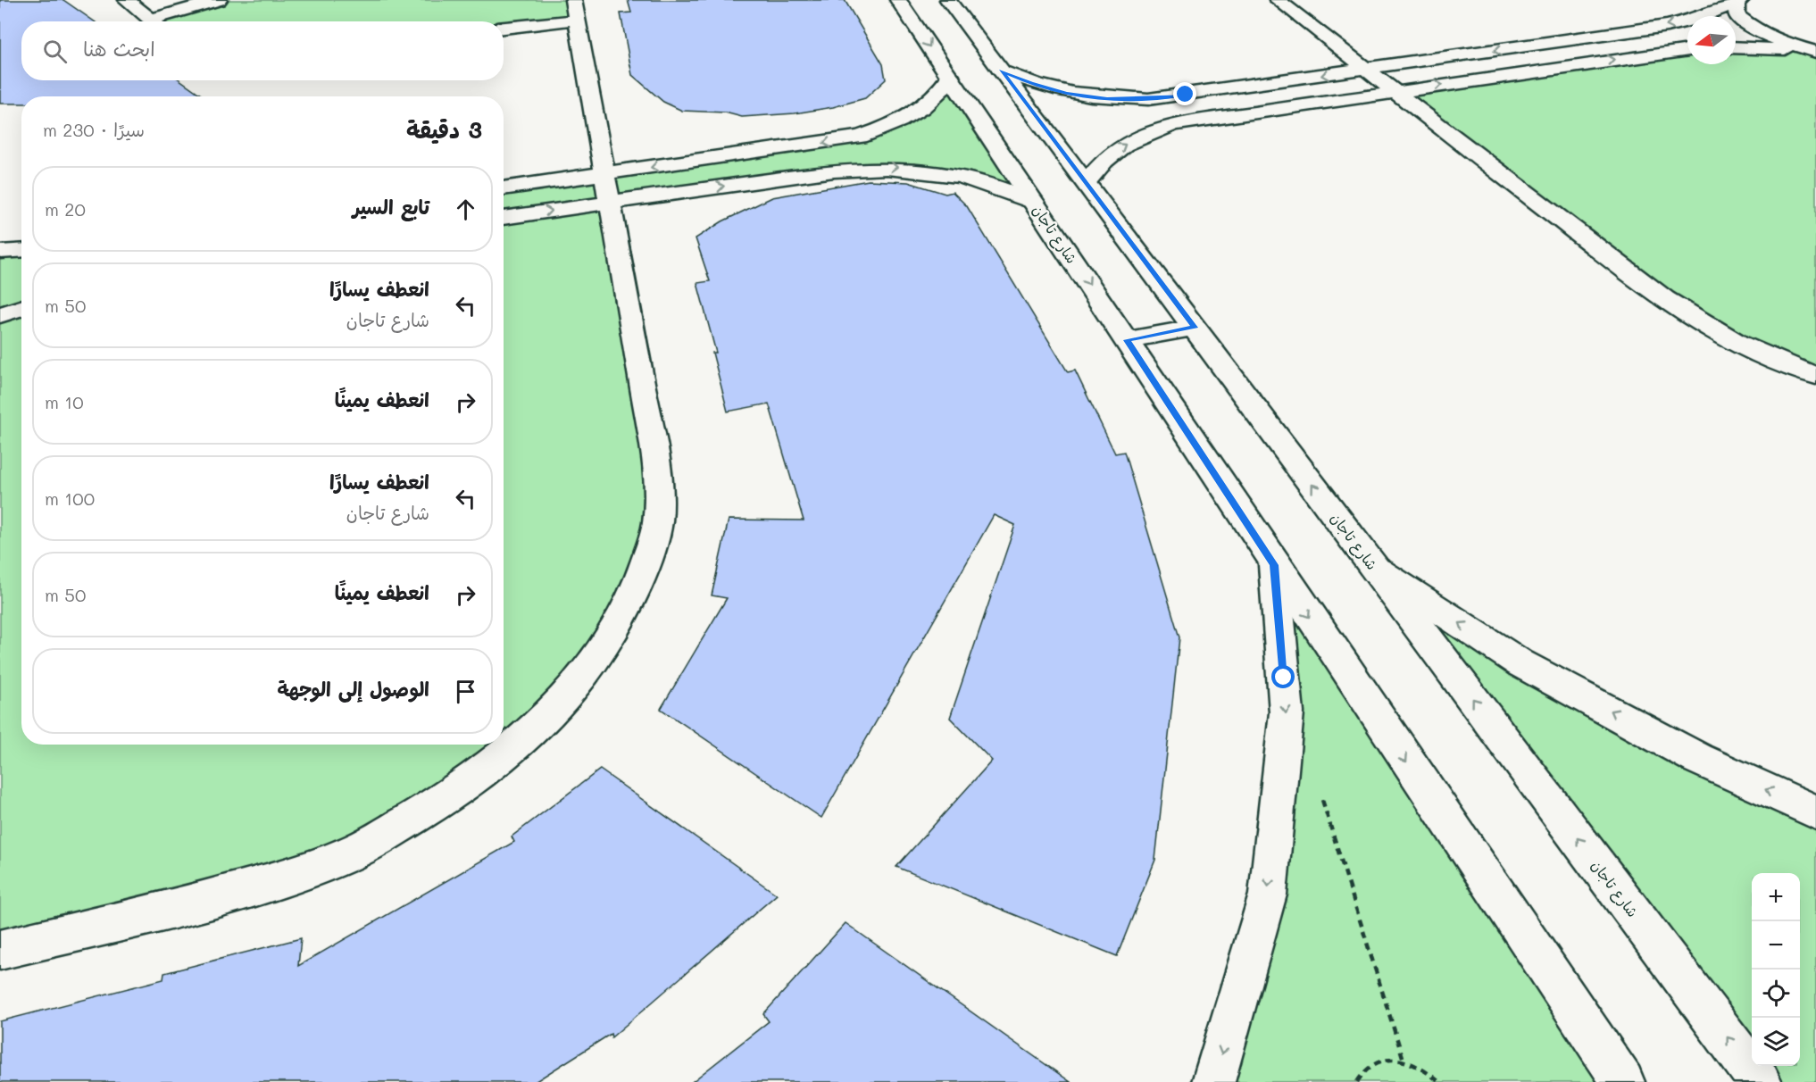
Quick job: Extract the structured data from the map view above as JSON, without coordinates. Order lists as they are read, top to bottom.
{
  "streets": {
    "street": ["شارع تاجان"]
  },
  "north": "left",
  "page": {
    "search": "ابحث هنا",
    "heading": ["3 دقيقة", "سيرًا · 230 m"],
    "list": [
      ["تابع السير", "20 m"],
      ["انعطف يسارًا", "شارع تاجان", "50 m"],
      ["انعطف يمينًا", "10 m"],
      ["انعطف يسارًا", "شارع تاجان", "100 m"],
      ["انعطف يمينًا", "50 m"],
      "الوصول إلى الوجهة"
    ],
    "map_buttons": ["+", "−"]
  }
}
